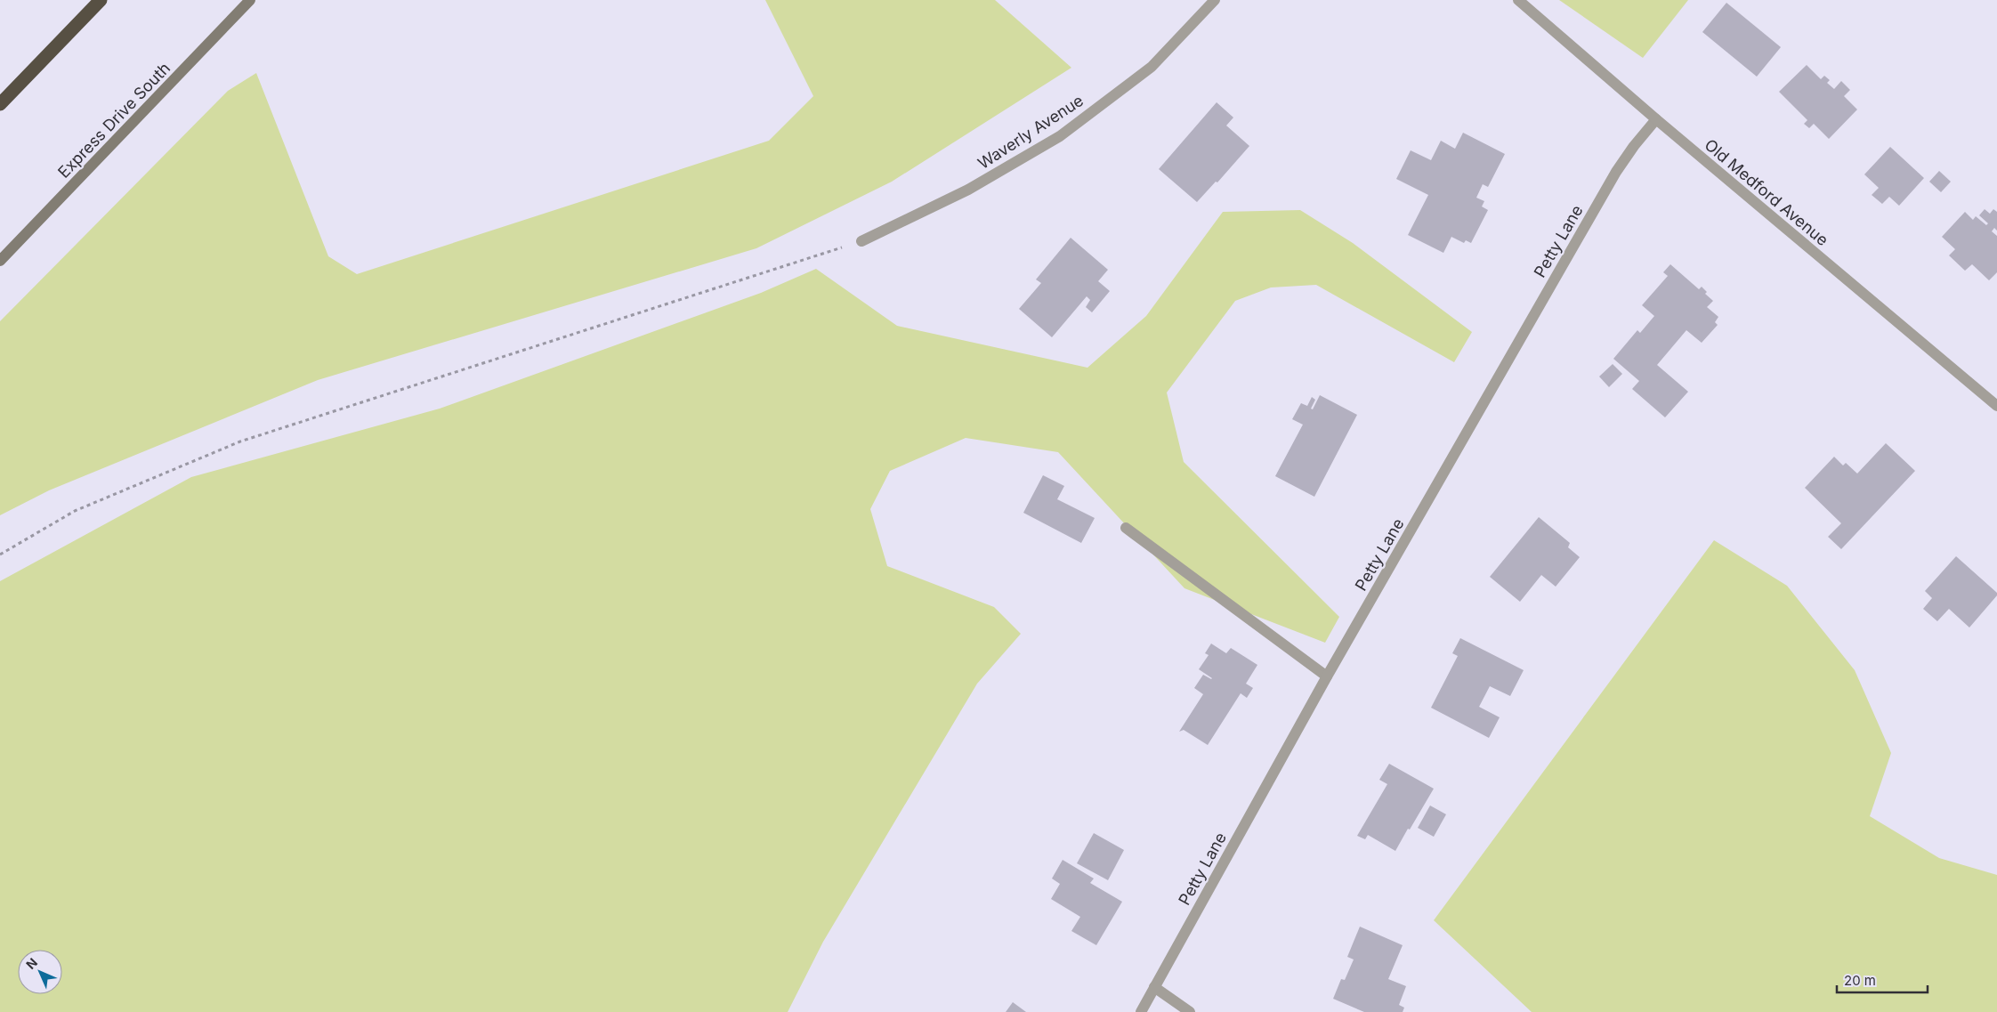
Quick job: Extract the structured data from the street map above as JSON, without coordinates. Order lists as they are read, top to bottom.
{
  "streets": {
    "main road": ["Express Drive South"],
    "street": ["Waverly Avenue", "Old Medford Avenue", "Petty Lane"]
  },
  "crossings": [
    ["Old Medford Avenue", "Petty Lane"]
  ],
  "scale_bar": "20 m",
  "north": "top left"
}
